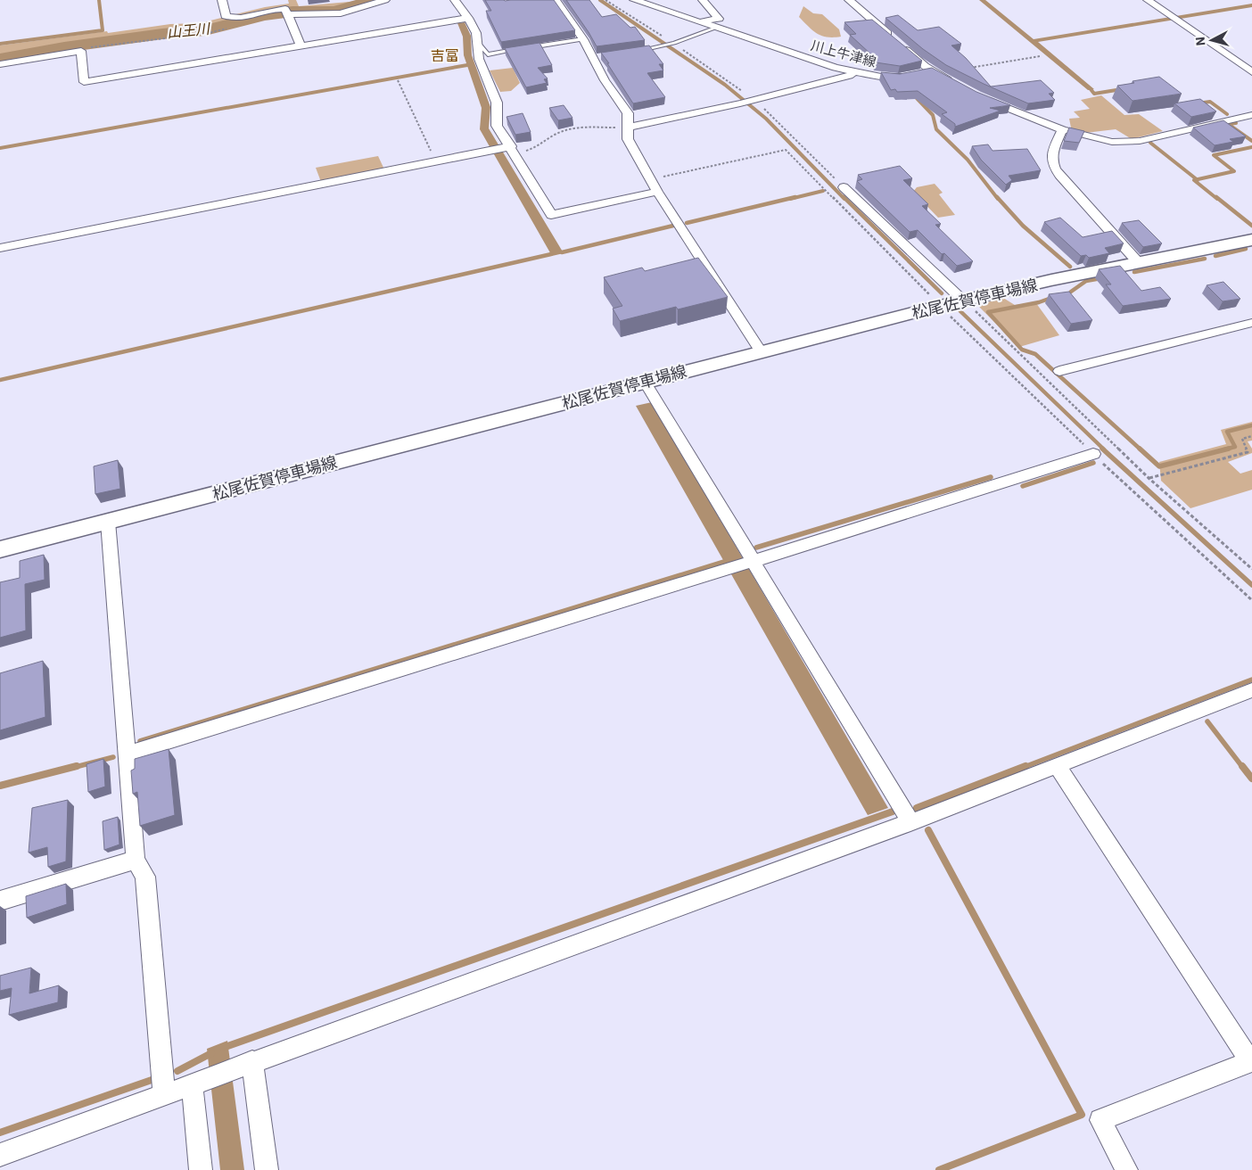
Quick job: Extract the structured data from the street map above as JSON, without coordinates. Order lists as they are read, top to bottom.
{
  "streets": {
    "main road": ["松尾佐賀停車場線"],
    "street": ["川上牛津線"]
  },
  "districts": ["吉富"],
  "water": ["山王川"],
  "north": "left"
}
